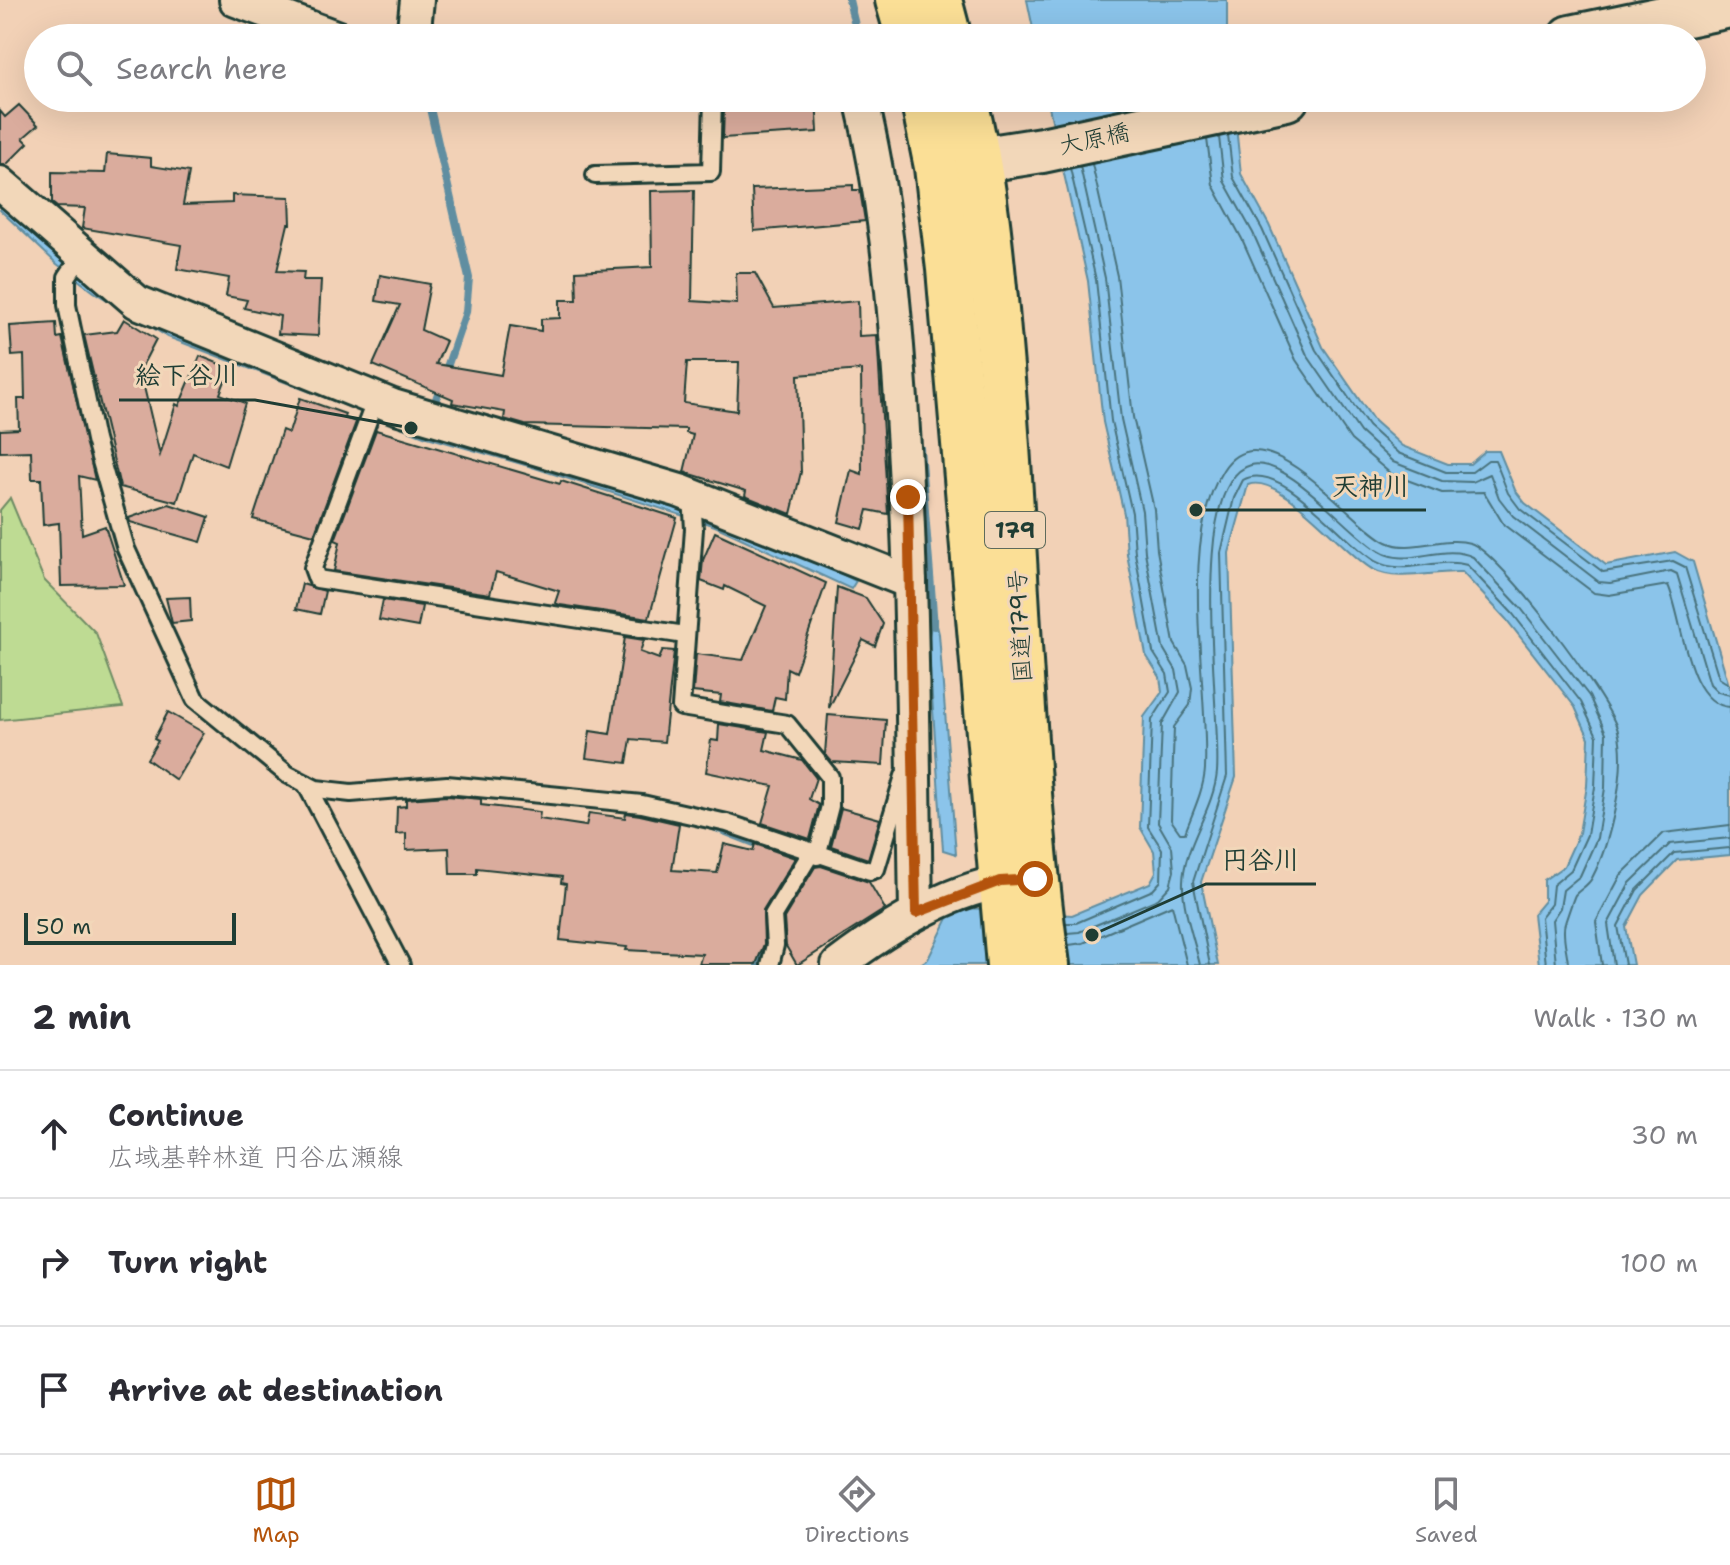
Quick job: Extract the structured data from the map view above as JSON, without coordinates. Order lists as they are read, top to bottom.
{
  "streets": {
    "highway": ["179", "国道179号"],
    "street": ["大原橋"]
  },
  "crossings": [
    ["大原橋", "国道179号"]
  ],
  "places": ["絵下谷川", "天神川", "円谷川"],
  "scale_bar": "50 m",
  "page": {
    "search": "Search here",
    "scale": "50 m",
    "heading": ["2 min", "Walk · 130 m"],
    "list": [
      ["Continue", "広域基幹林道 円谷広瀬線", "30 m"],
      ["Turn right", "100 m"],
      "Arrive at destination"
    ],
    "nav": ["Map", "Directions", "Saved"]
  }
}
